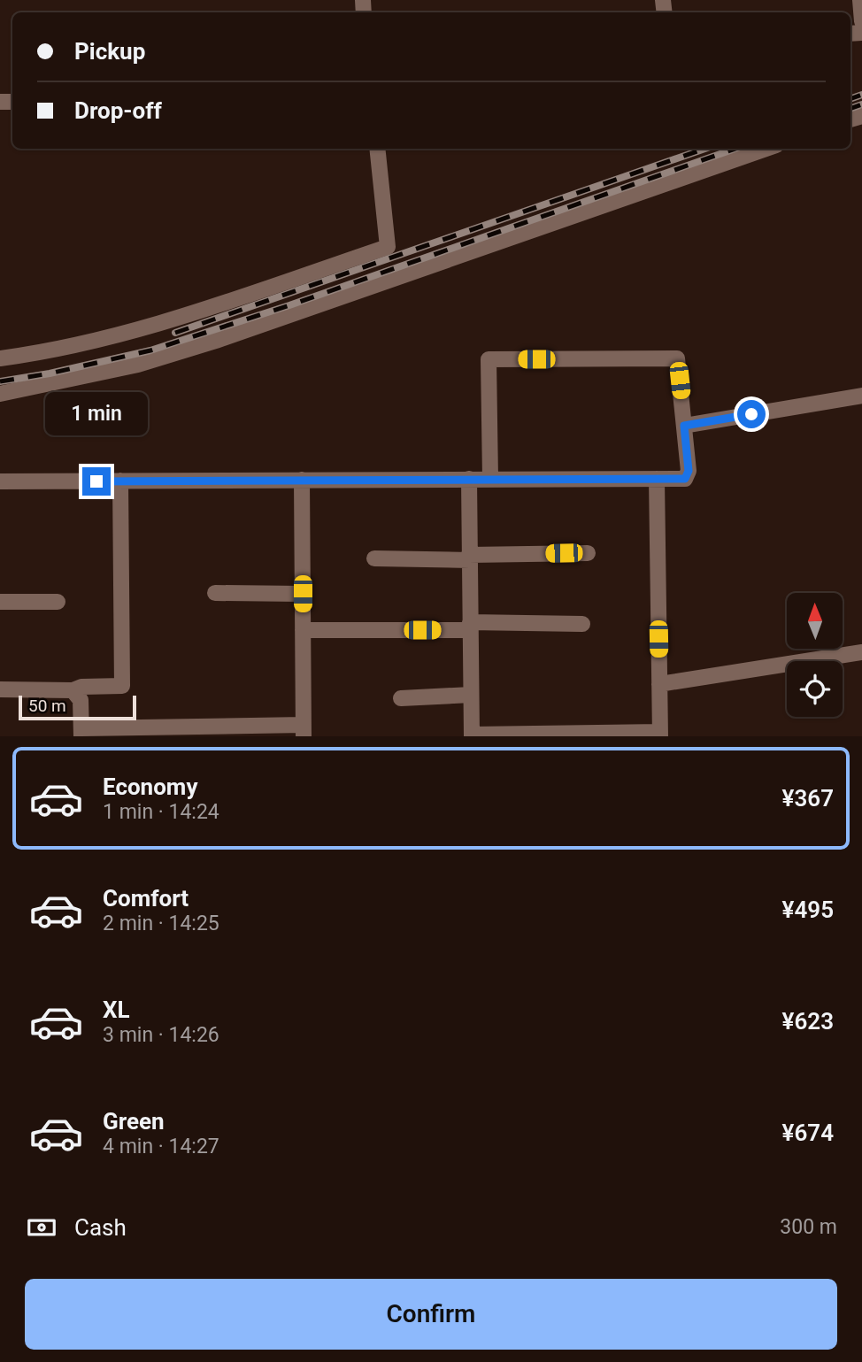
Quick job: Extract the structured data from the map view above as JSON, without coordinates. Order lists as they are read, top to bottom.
{
  "scale_bar": "50 m",
  "north": "top",
  "page": {
    "banner": ["Pickup", "Drop-off"],
    "bubble": "1 min",
    "scale": "50 m",
    "list": [
      {
        "name": "Economy",
        "note": "1 min · 14:24",
        "value": "¥367"
      },
      {
        "name": "Comfort",
        "note": "2 min · 14:25",
        "value": "¥495"
      },
      {
        "name": "XL",
        "note": "3 min · 14:26",
        "value": "¥623"
      },
      {
        "name": "Green",
        "note": "4 min · 14:27",
        "value": "¥674"
      }
    ],
    "pay": ["Cash", "300 m"],
    "buttons": "Confirm"
  }
}
